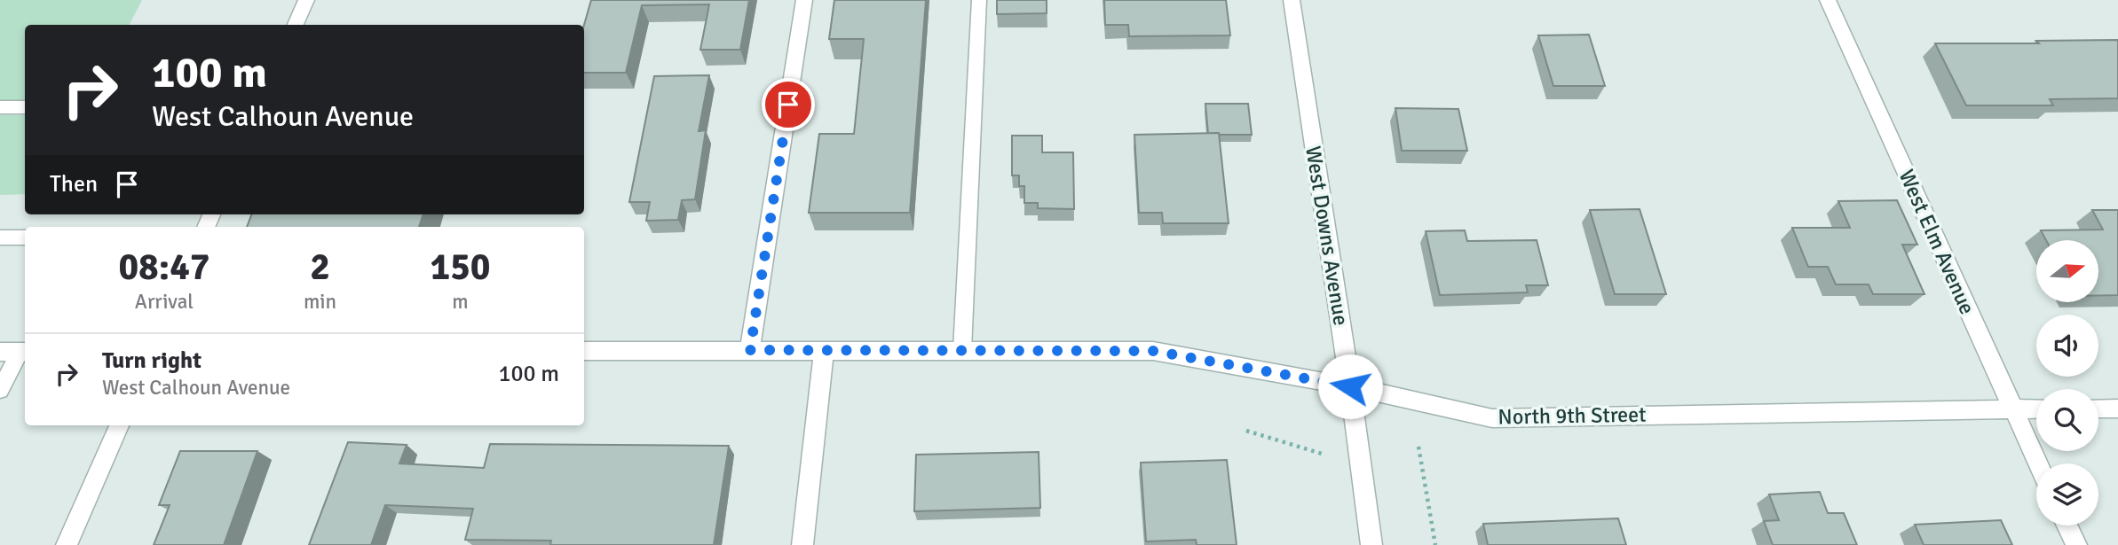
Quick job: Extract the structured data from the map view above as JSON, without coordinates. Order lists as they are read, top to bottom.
{
  "streets": {
    "street": ["West Downs Avenue", "West Elm Avenue", "North 9th Street"]
  },
  "crossings": [
    ["West Downs Avenue", "North 9th Street"],
    ["West Elm Avenue", "North 9th Street"]
  ],
  "north": "right",
  "page": {
    "turn": ["100 m", "West Calhoun Avenue"],
    "then": "Then",
    "eta": [
      "08:47",
      "Arrival",
      "2",
      "min",
      "150",
      "m"
    ],
    "list": [
      {
        "name": "Turn right",
        "note": "West Calhoun Avenue",
        "value": "100 m"
      }
    ]
  }
}
